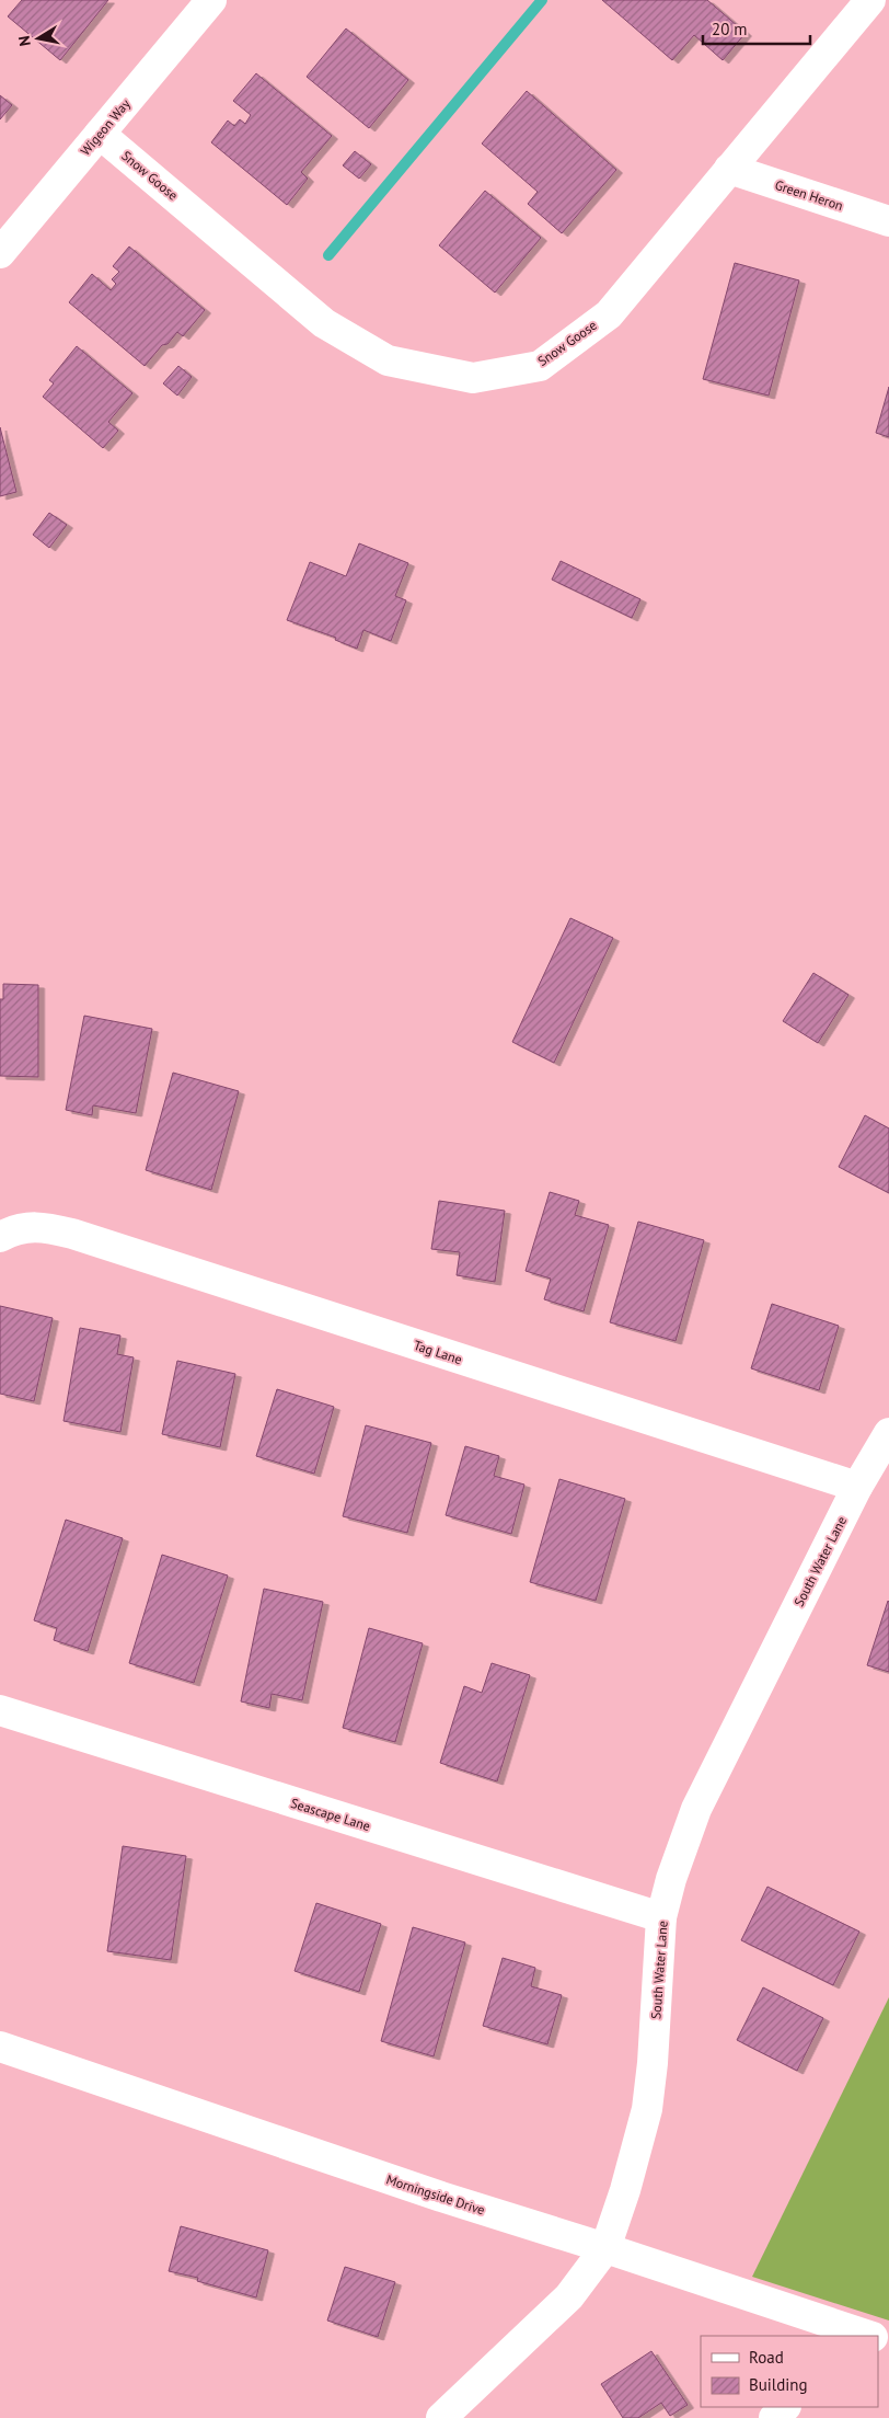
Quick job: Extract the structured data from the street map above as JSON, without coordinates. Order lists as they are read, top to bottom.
{
  "streets": {
    "street": [
      "Wigeon Way",
      "Snow Goose",
      "Green Heron",
      "Tag Lane",
      "South Water Lane",
      "Seascape Lane",
      "Morningside Drive"
    ]
  },
  "crossings": [
    ["Wigeon Way", "Snow Goose"],
    ["Snow Goose", "Green Heron"],
    ["Tag Lane", "South Water Lane"],
    ["South Water Lane", "Seascape Lane"],
    ["South Water Lane", "Morningside Drive"]
  ],
  "legend": ["Road", "Building"],
  "scale_bar": "20 m",
  "north": "left"
}
